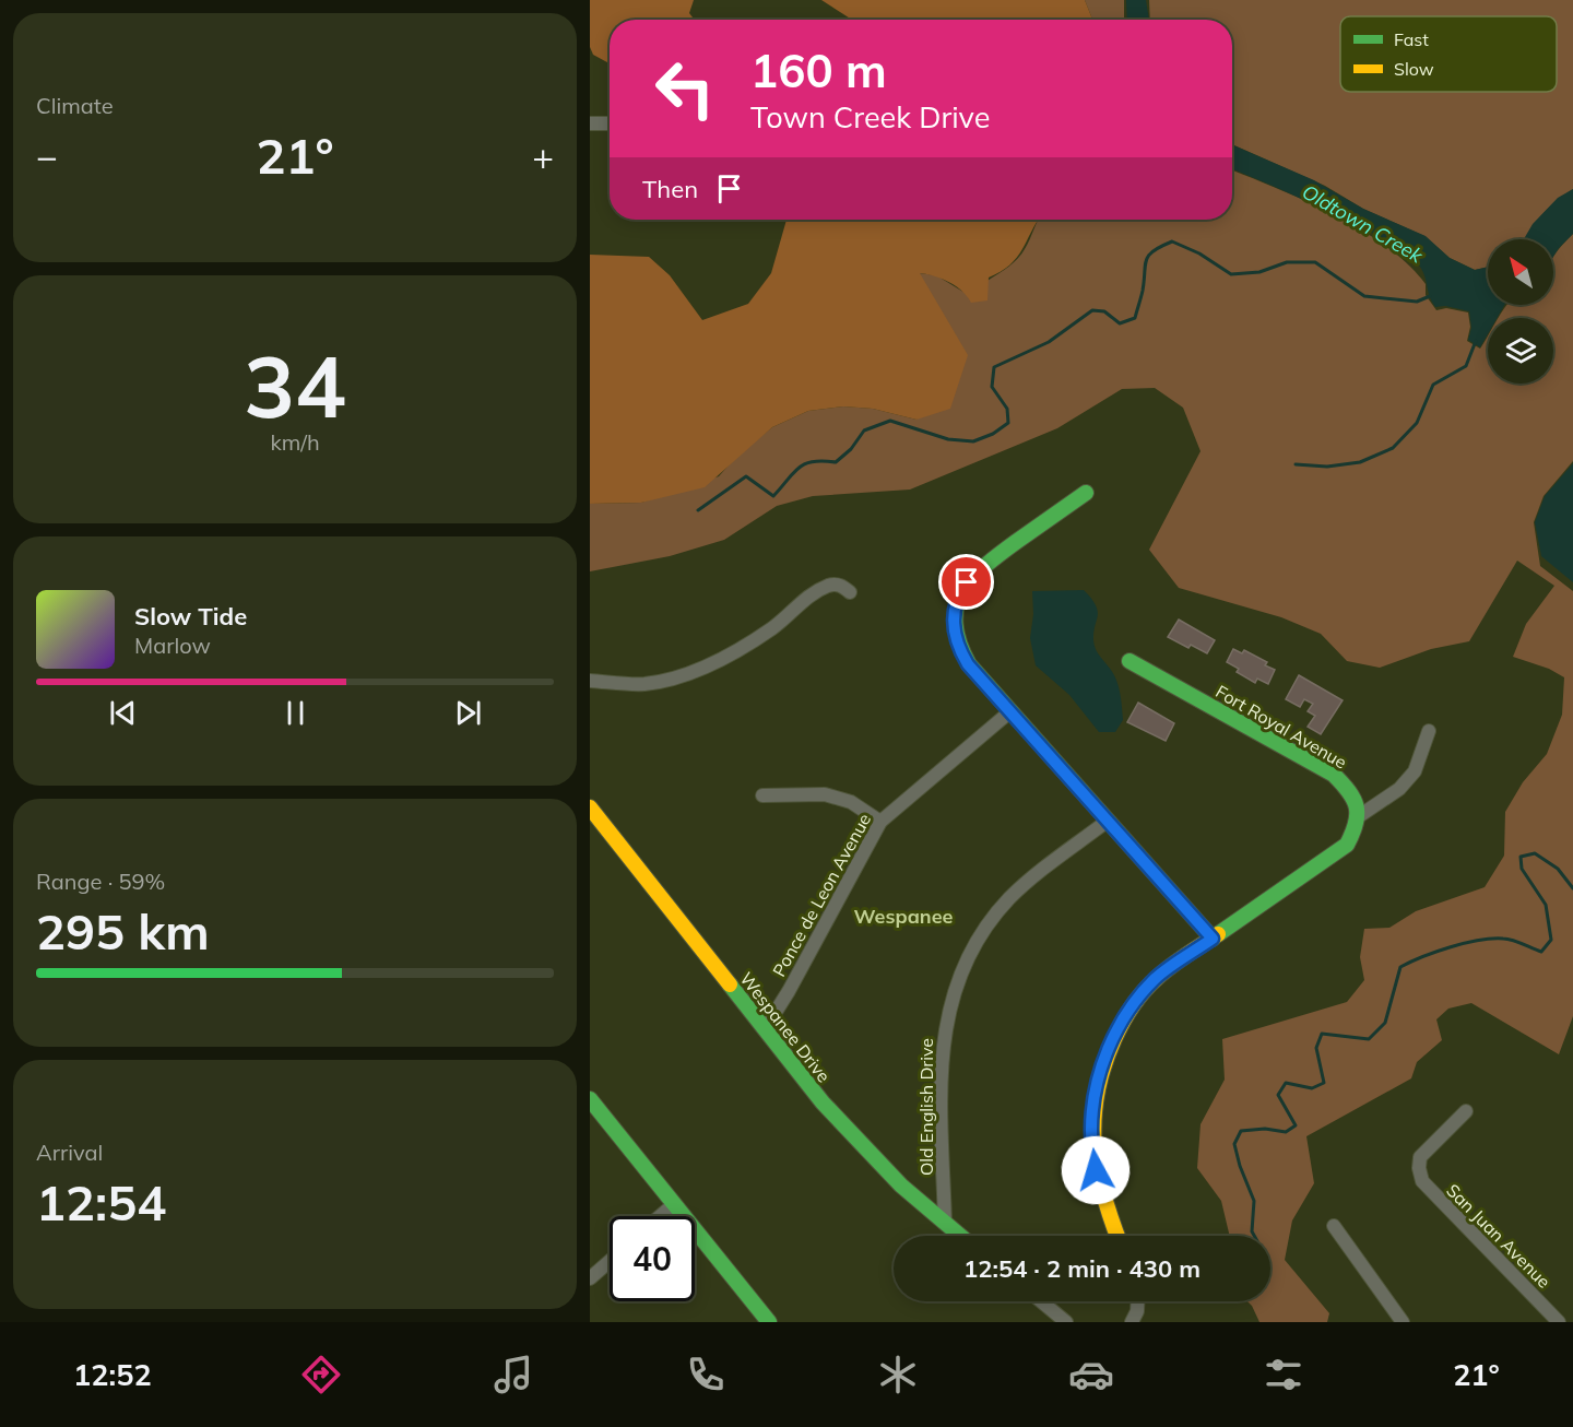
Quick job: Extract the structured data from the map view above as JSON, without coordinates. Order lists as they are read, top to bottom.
{
  "streets": {
    "street": [
      "Fort Royal Avenue",
      "Ponce de Leon Avenue",
      "Wespanee Drive",
      "Old English Drive",
      "San Juan Avenue"
    ]
  },
  "crossings": [
    ["Ponce de Leon Avenue", "Wespanee Drive"],
    ["Wespanee Drive", "Old English Drive"]
  ],
  "districts": ["Wespanee"],
  "water": ["Oldtown Creek"],
  "legend": ["Fast", "Slow"],
  "north": "top left",
  "page": {
    "tile": [
      "Climate",
      ["34", "km/h"],
      ["Range · 59%", "295 km"],
      ["Arrival", "12:54"]
    ],
    "turn": ["160 m", "Town Creek Drive"],
    "heat": ["−", "21°", "+"],
    "then": "Then",
    "song": ["Slow Tide", "Marlow"],
    "limit": "40",
    "trip": "12:54 · 2 min · 430 m",
    "tabs": ["12:52", "21°"]
  }
}
